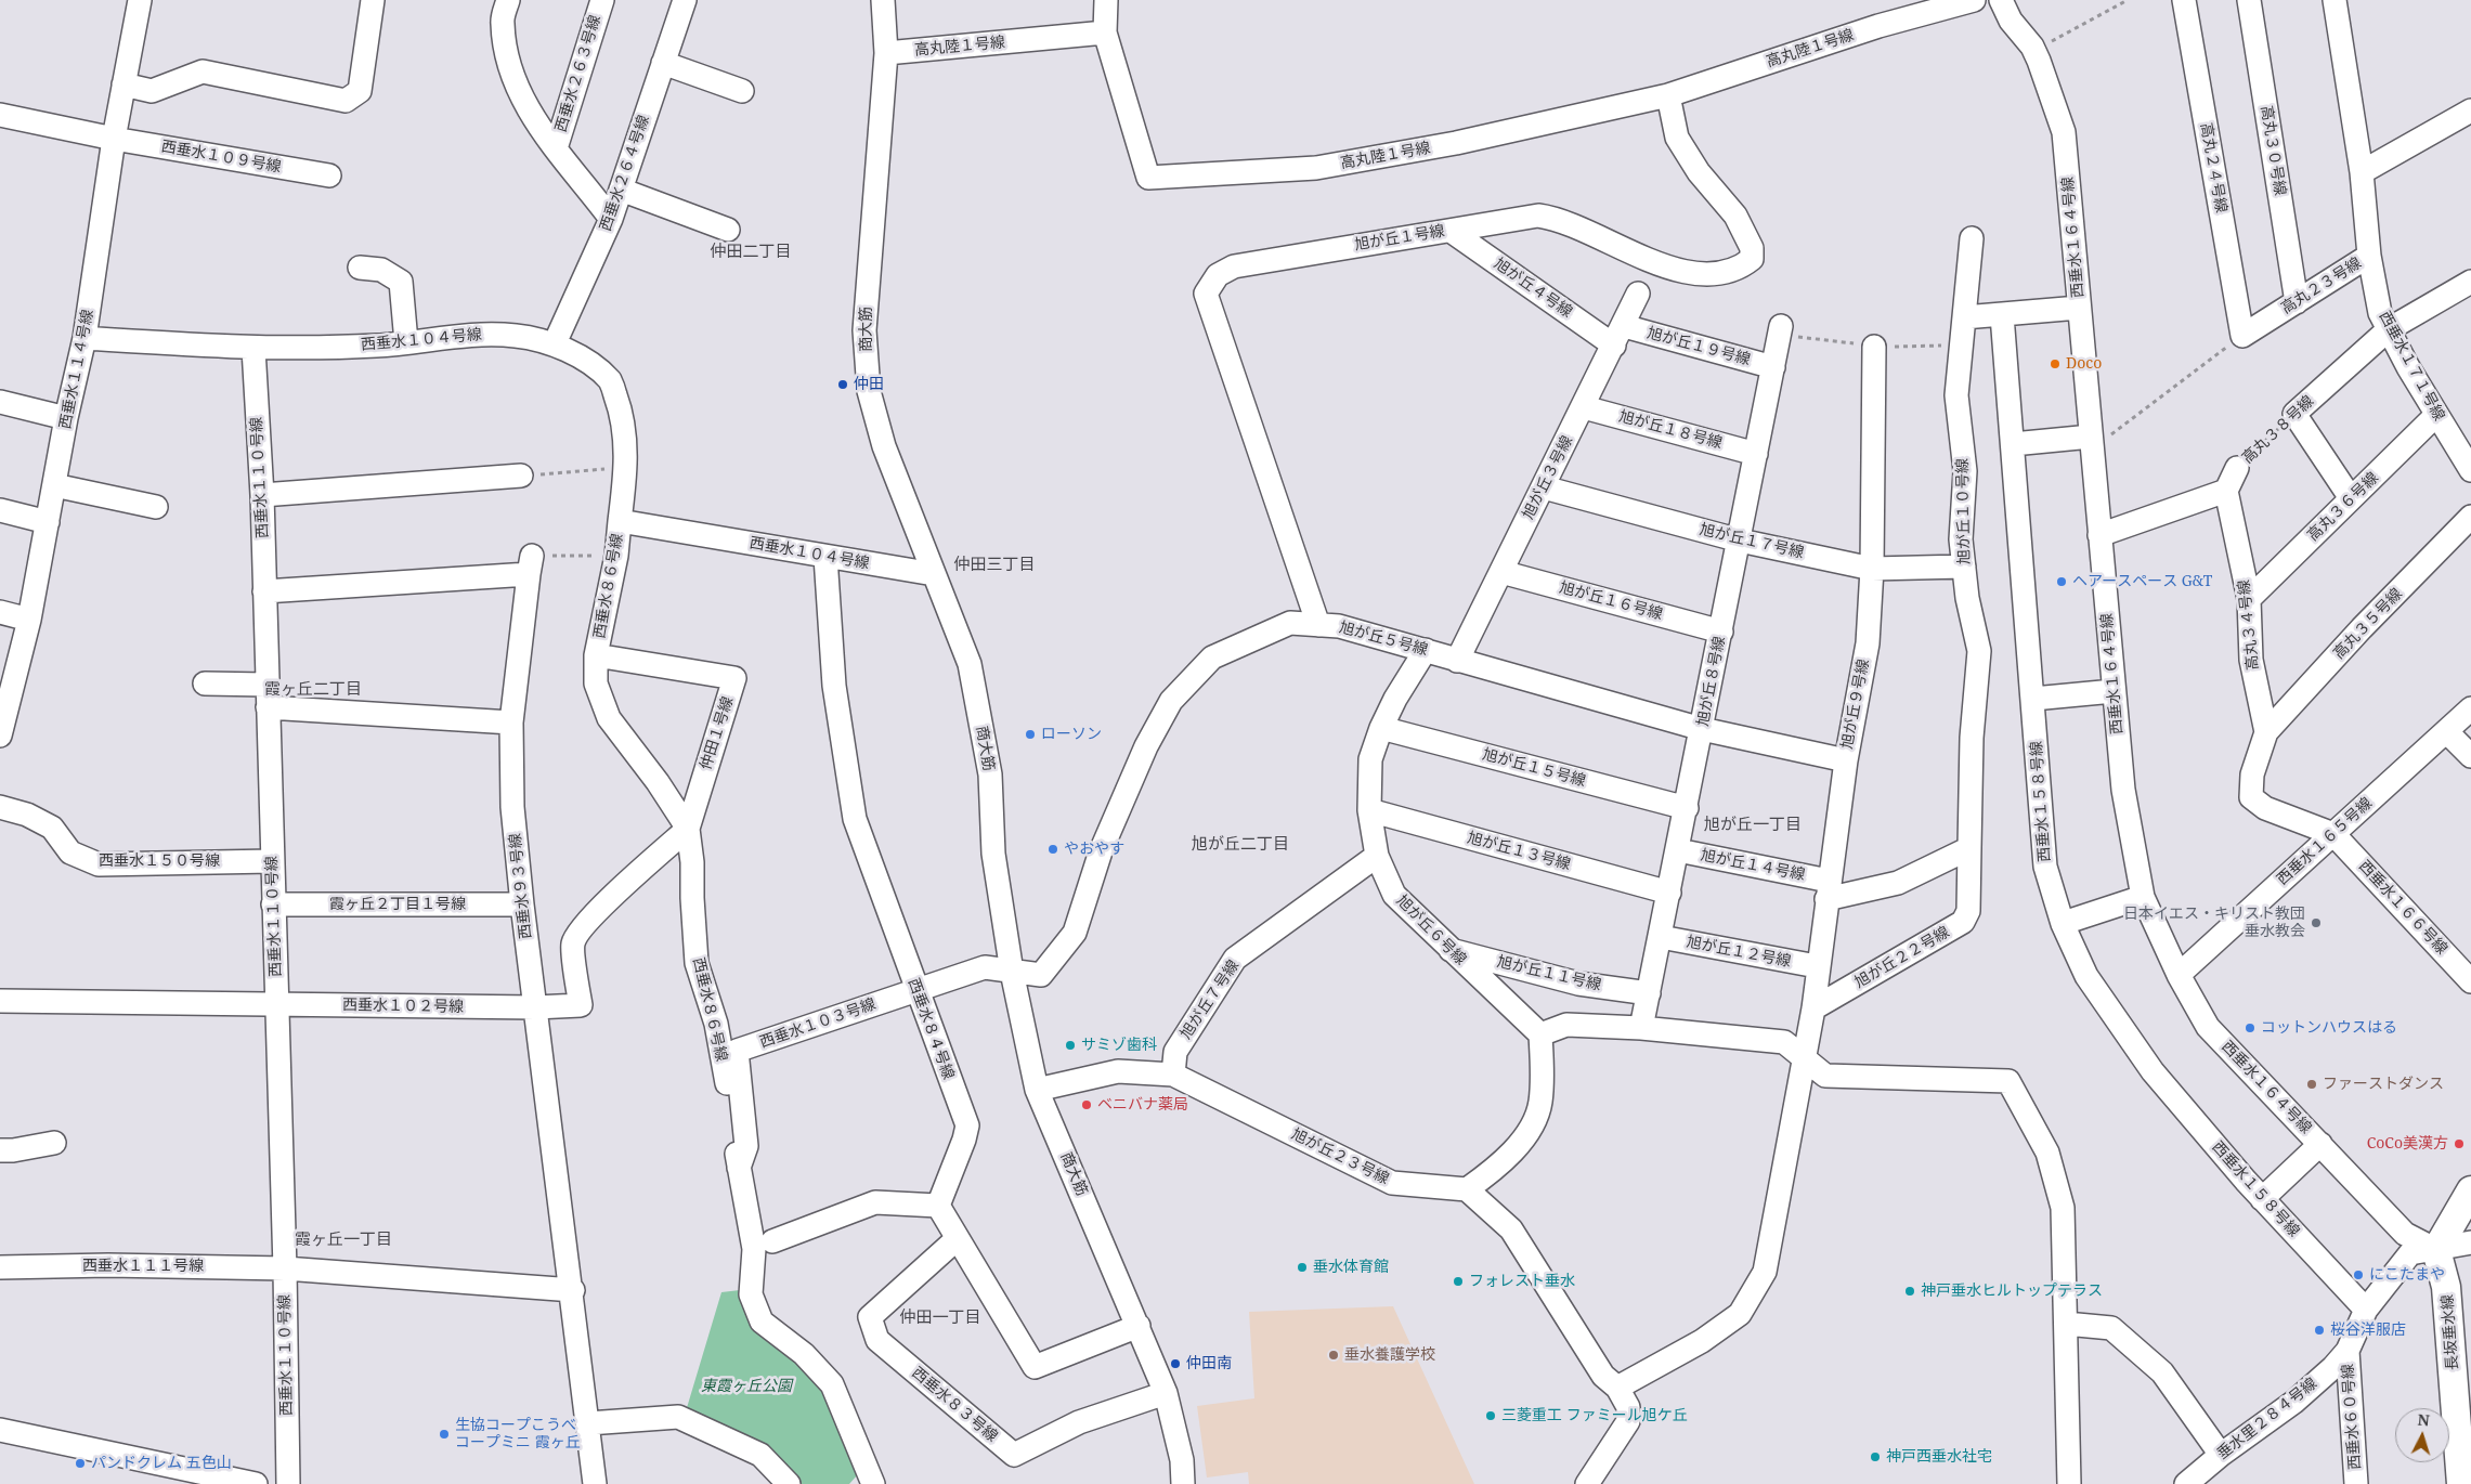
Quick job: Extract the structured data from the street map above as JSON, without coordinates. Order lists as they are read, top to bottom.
{
  "streets": {
    "main road": ["長坂垂水線"],
    "street": [
      "高丸陸１号線",
      "西垂水２６３号線",
      "高丸３０号線",
      "西垂水１０９号線",
      "高丸２４号線",
      "西垂水２６４号線",
      "西垂水１６４号線",
      "旭が丘１号線",
      "高丸２３号線",
      "旭が丘４号線",
      "商大筋",
      "西垂水１０４号線",
      "旭が丘１９号線",
      "西垂水１７１号線",
      "西垂水１１４号線",
      "旭が丘１８号線",
      "高丸３８号線",
      "西垂水１１０号線",
      "旭が丘３号線",
      "高丸３６号線",
      "旭が丘１０号線",
      "旭が丘１７号線",
      "西垂水８６号線",
      "旭が丘１６号線",
      "高丸３５号線",
      "高丸３４号線",
      "旭が丘５号線",
      "旭が丘８号線",
      "旭が丘９号線",
      "仲田１号線",
      "旭が丘１５号線",
      "西垂水１５８号線",
      "西垂水１６５号線",
      "旭が丘１３号線",
      "西垂水１５０号線",
      "旭が丘１４号線",
      "西垂水９３号線",
      "霞ヶ丘２丁目１号線",
      "西垂水１６６号線",
      "旭が丘６号線",
      "旭が丘１２号線",
      "旭が丘２２号線",
      "旭が丘１１号線",
      "旭が丘７号線",
      "西垂水１０２号線",
      "西垂水１０３号線",
      "西垂水８４号線",
      "旭が丘２３号線",
      "西垂水１１１号線",
      "西垂水８３号線",
      "西垂水６０号線",
      "垂水里２８４号線"
    ]
  },
  "crossings": [
    ["高丸陸１号線", "旭が丘１号線"],
    ["高丸陸１号線", "商大筋"],
    ["高丸３０号線", "高丸２３号線"],
    ["西垂水１０９号線", "西垂水１１４号線"],
    ["高丸２４号線", "高丸２３号線"],
    ["西垂水２６４号線", "西垂水１０４号線"],
    ["西垂水１６４号線", "西垂水１６５号線"],
    ["西垂水１６４号線", "長坂垂水線"],
    ["旭が丘１号線", "旭が丘４号線"],
    ["旭が丘１号線", "旭が丘５号線"],
    ["高丸２３号線", "西垂水１７１号線"],
    ["旭が丘４号線", "旭が丘１９号線"],
    ["旭が丘４号線", "旭が丘３号線"],
    ["商大筋", "西垂水１０４号線"],
    ["商大筋", "旭が丘５号線"],
    ["商大筋", "西垂水１０３号線"],
    ["商大筋", "西垂水８３号線"],
    ["西垂水１０４号線", "西垂水１１４号線"],
    ["西垂水１０４号線", "西垂水１１０号線"],
    ["西垂水１０４号線", "西垂水８６号線"],
    ["西垂水１０４号線", "西垂水８４号線"],
    ["旭が丘１９号線", "旭が丘３号線"],
    ["旭が丘１９号線", "旭が丘８号線"],
    ["西垂水１７１号線", "高丸３８号線"],
    ["西垂水１７１号線", "高丸３６号線"],
    ["旭が丘１８号線", "旭が丘３号線"],
    ["旭が丘１８号線", "旭が丘８号線"],
    ["高丸３８号線", "高丸３４号線"],
    ["西垂水１１０号線", "西垂水１５０号線"],
    ["西垂水１１０号線", "霞ヶ丘２丁目１号線"],
    ["西垂水１１０号線", "西垂水１０２号線"],
    ["西垂水１１０号線", "西垂水１１１号線"],
    ["旭が丘３号線", "旭が丘１７号線"],
    ["旭が丘３号線", "旭が丘１６号線"],
    ["旭が丘３号線", "旭が丘５号線"],
    ["高丸３６号線", "高丸３４号線"],
    ["旭が丘１０号線", "旭が丘１７号線"],
    ["旭が丘１０号線", "旭が丘２２号線"],
    ["旭が丘１７号線", "旭が丘８号線"],
    ["旭が丘１７号線", "旭が丘９号線"],
    ["西垂水８６号線", "仲田１号線"],
    ["西垂水８６号線", "西垂水１０２号線"],
    ["西垂水８６号線", "西垂水１０３号線"],
    ["旭が丘１６号線", "旭が丘８号線"],
    ["高丸３５号線", "高丸３４号線"],
    ["旭が丘５号線", "旭が丘８号線"],
    ["旭が丘５号線", "旭が丘９号線"],
    ["旭が丘５号線", "旭が丘６号線"],
    ["旭が丘５号線", "西垂水１０３号線"],
    ["旭が丘８号線", "旭が丘１５号線"],
    ["旭が丘８号線", "旭が丘１３号線"],
    ["旭が丘８号線", "旭が丘１４号線"],
    ["旭が丘８号線", "旭が丘１２号線"],
    ["旭が丘８号線", "旭が丘１１号線"],
    ["旭が丘９号線", "旭が丘１４号線"],
    ["旭が丘９号線", "旭が丘１２号線"],
    ["旭が丘９号線", "旭が丘２２号線"],
    ["仲田１号線", "西垂水１０２号線"],
    ["旭が丘１５号線", "旭が丘６号線"],
    ["西垂水１６５号線", "西垂水１６６号線"],
    ["旭が丘１３号線", "旭が丘６号線"],
    ["西垂水９３号線", "霞ヶ丘２丁目１号線"],
    ["西垂水９３号線", "西垂水１０２号線"],
    ["西垂水９３号線", "西垂水１１１号線"],
    ["旭が丘６号線", "旭が丘１１号線"],
    ["旭が丘６号線", "旭が丘７号線"],
    ["旭が丘７号線", "旭が丘２３号線"],
    ["西垂水１０３号線", "西垂水８４号線"],
    ["西垂水６０号線", "垂水里２８４号線"]
  ],
  "districts": [
    "仲田二丁目",
    "仲田三丁目",
    "霞ヶ丘二丁目",
    "旭が丘一丁目",
    "旭が丘二丁目",
    "霞ヶ丘一丁目",
    "仲田一丁目"
  ],
  "parks": ["東霞ヶ丘公園"],
  "places": [
    "Doco",
    "仲田",
    "ヘアースペース G&T",
    "ローソン",
    "やおやす",
    "日本イエス・キリスト教団 垂水教会",
    "コットンハウスはる",
    "サミゾ歯科",
    "ファーストダンス",
    "ベニバナ薬局",
    "CoCo美漢方",
    "垂水体育館",
    "にこたまや",
    "フォレスト垂水",
    "神戸垂水ヒルトップテラス",
    "桜谷洋服店",
    "垂水養護学校",
    "仲田南",
    "三菱重工 ファミール旭ケ丘",
    "生協コープこうべ コープミニ 霞ヶ丘",
    "神戸西垂水社宅",
    "パンドクレム 五色山"
  ],
  "north": "top"
}
